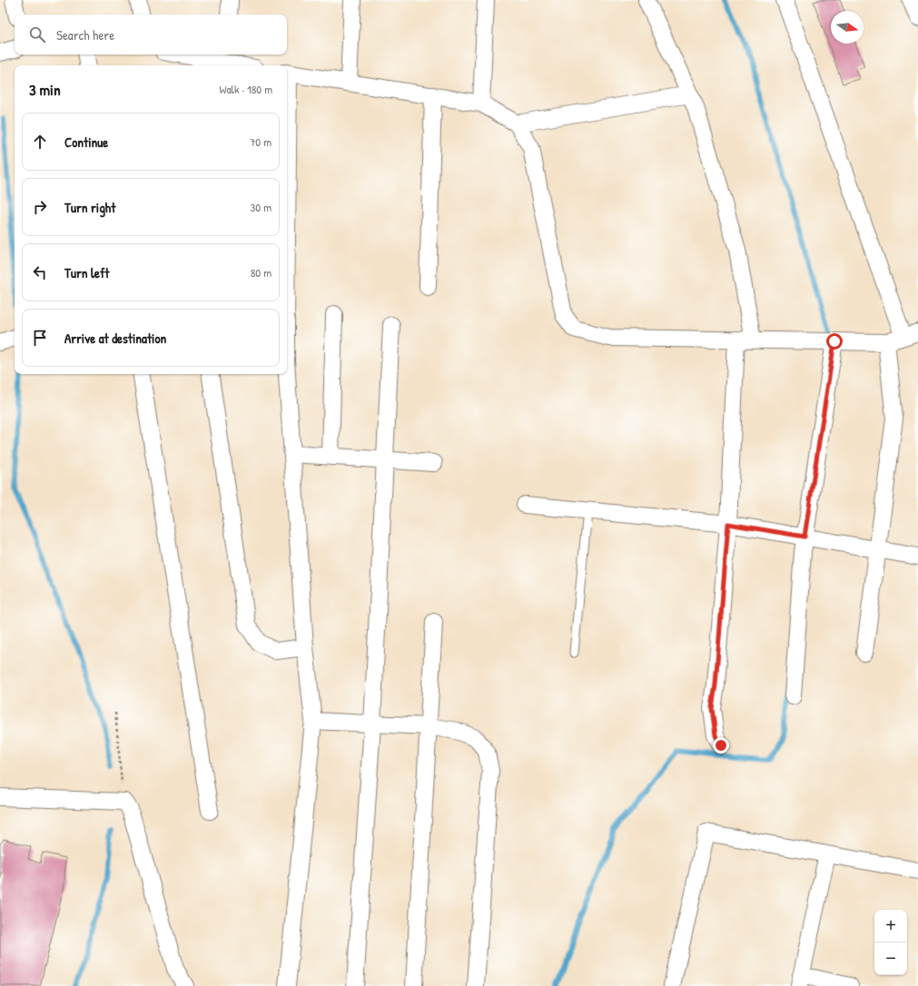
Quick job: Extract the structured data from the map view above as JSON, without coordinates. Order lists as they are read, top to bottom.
{
  "north": "right",
  "page": {
    "search": "Search here",
    "heading": ["3 min", "Walk · 180 m"],
    "list": [
      ["Continue", "70 m"],
      ["Turn right", "30 m"],
      ["Turn left", "80 m"],
      "Arrive at destination"
    ],
    "map_buttons": ["+", "−"]
  }
}
